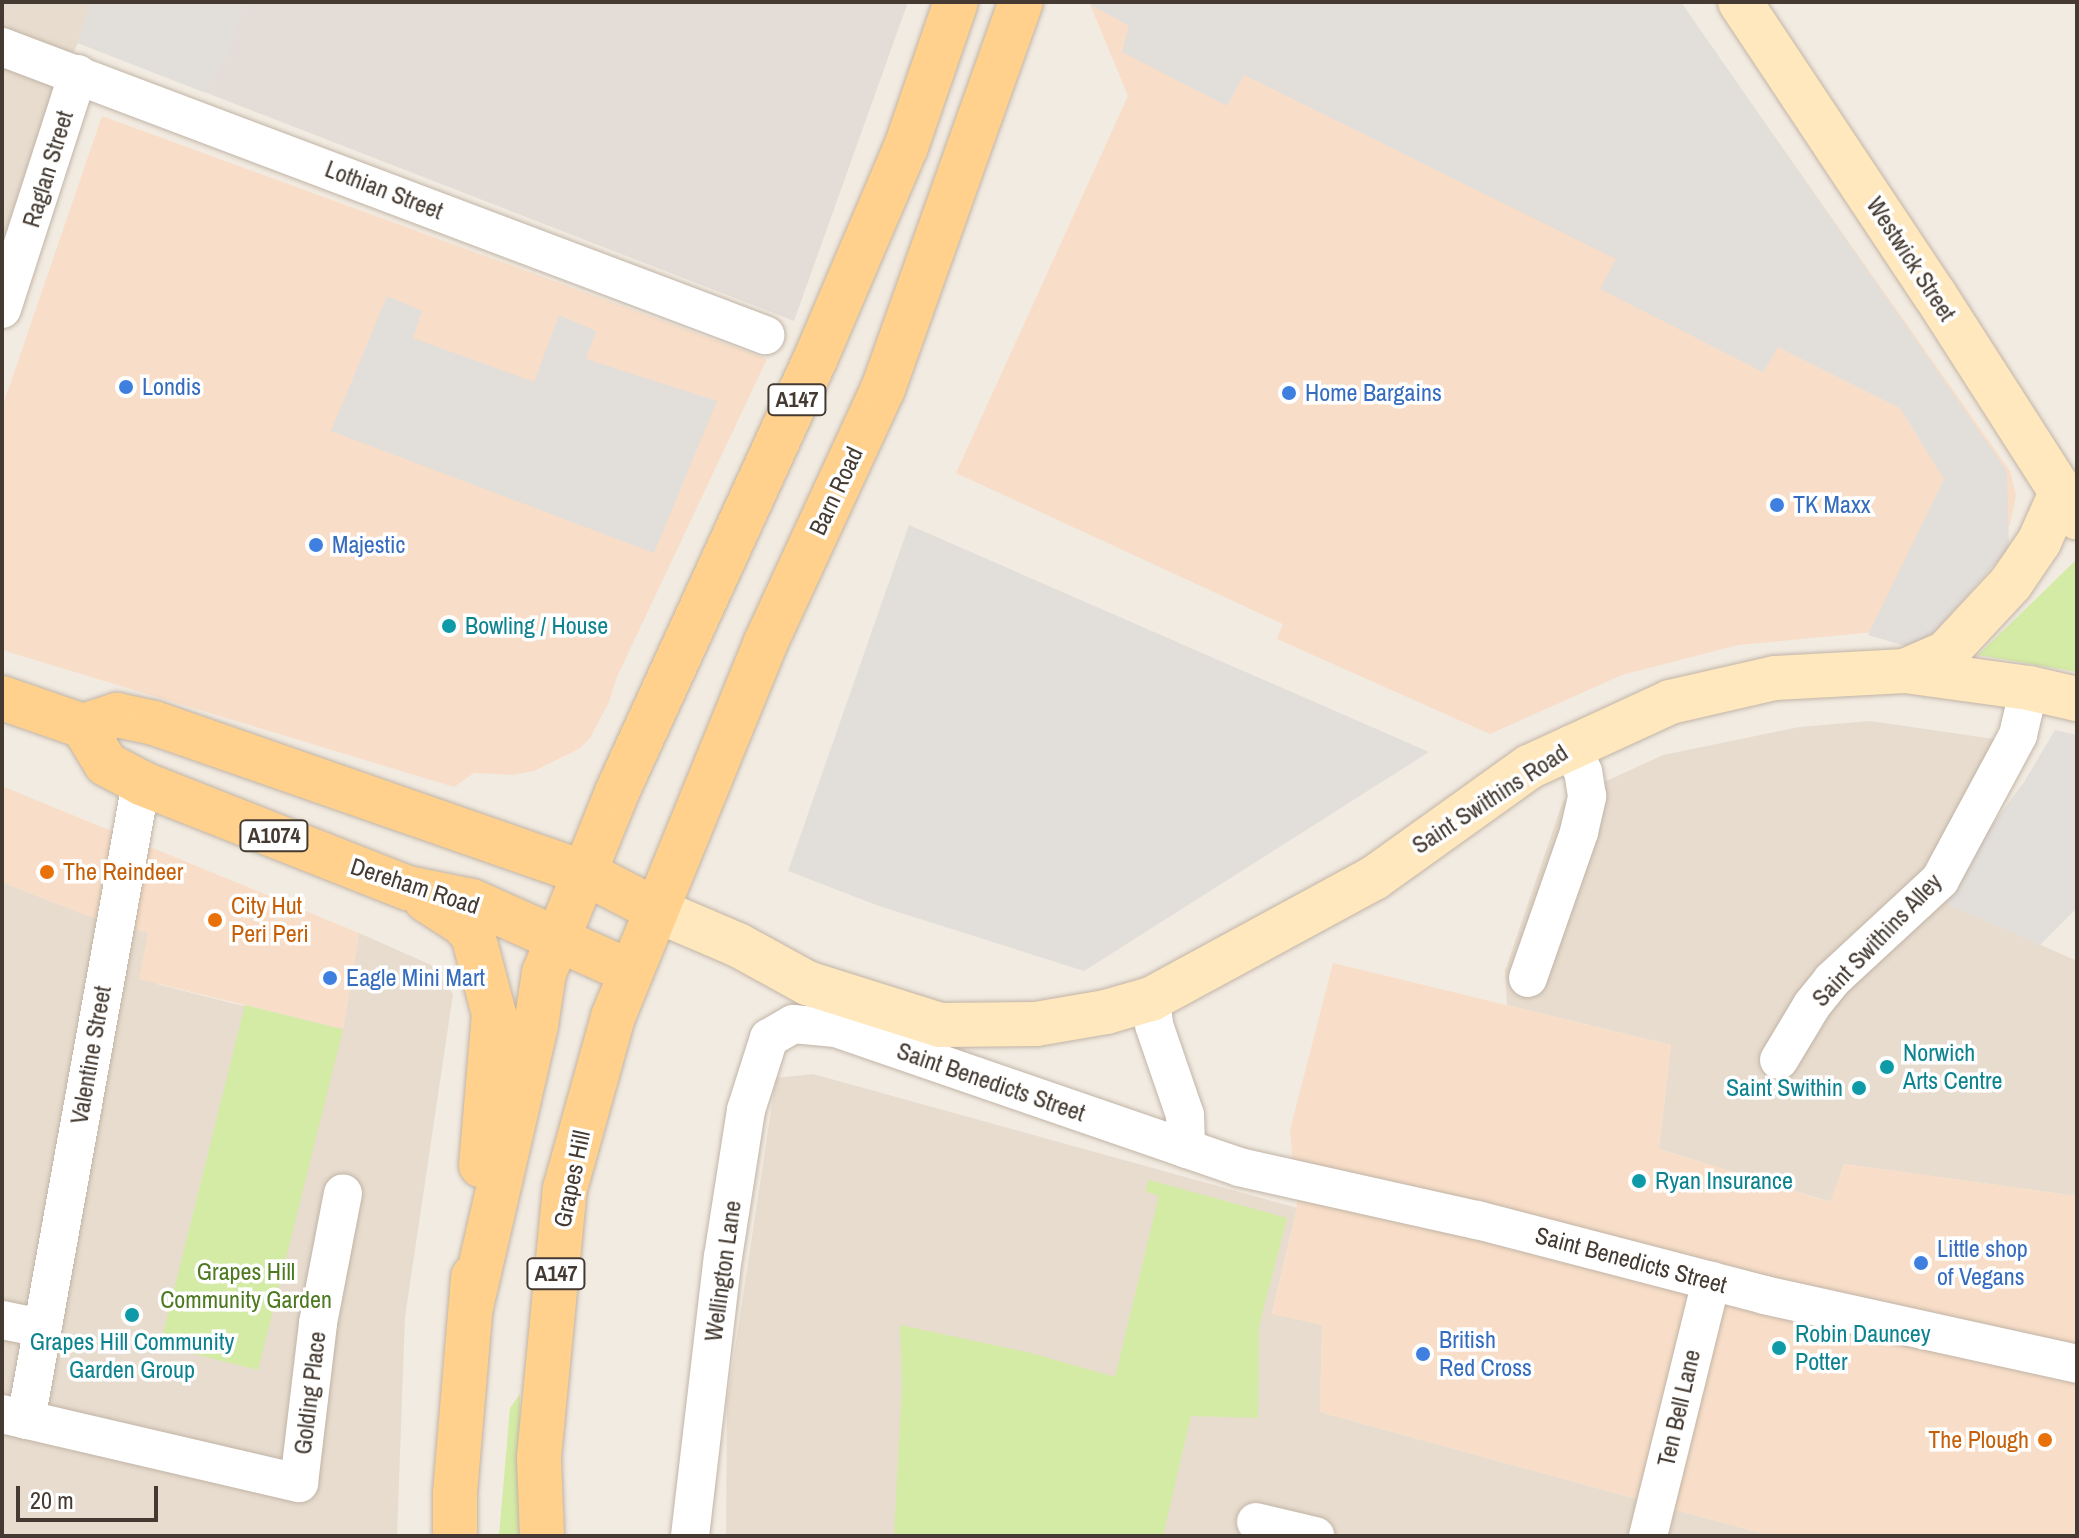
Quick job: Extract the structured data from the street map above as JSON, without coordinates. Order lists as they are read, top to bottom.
{
  "streets": {
    "main road": [
      "A147",
      "Barn Road",
      "A1074",
      "Dereham Road",
      "Grapes Hill"
    ],
    "street": [
      "Raglan Street",
      "Lothian Street",
      "Westwick Street",
      "Saint Swithins Road",
      "Saint Swithins Alley",
      "Valentine Street",
      "Saint Benedicts Street",
      "Wellington Lane",
      "Golding Place",
      "Ten Bell Lane"
    ]
  },
  "crossings": [
    ["Raglan Street", "Lothian Street"],
    ["Westwick Street", "Saint Swithins Road"],
    ["A147", "Dereham Road"],
    ["Barn Road", "Dereham Road"],
    ["Barn Road", "Saint Benedicts Street"],
    ["Barn Road", "Grapes Hill"],
    ["Saint Swithins Road", "Saint Swithins Alley"],
    ["Saint Swithins Road", "Saint Benedicts Street"],
    ["Dereham Road", "Valentine Street"],
    ["Dereham Road", "Grapes Hill"],
    ["Valentine Street", "Golding Place"],
    ["Saint Benedicts Street", "Wellington Lane"],
    ["Saint Benedicts Street", "Ten Bell Lane"]
  ],
  "parks": ["Grapes Hill Community Garden"],
  "places": [
    "Londis",
    "Home Bargains",
    "TK Maxx",
    "Majestic",
    "Bowling / House",
    "The Reindeer",
    "City Hut Peri Peri",
    "Eagle Mini Mart",
    "Norwich Arts Centre",
    "Saint Swithin",
    "Ryan Insurance",
    "Little shop of Vegans",
    "Grapes Hill Community Garden Group",
    "Robin Dauncey Potter",
    "British Red Cross",
    "The Plough"
  ],
  "scale_bar": "20 m"
}
